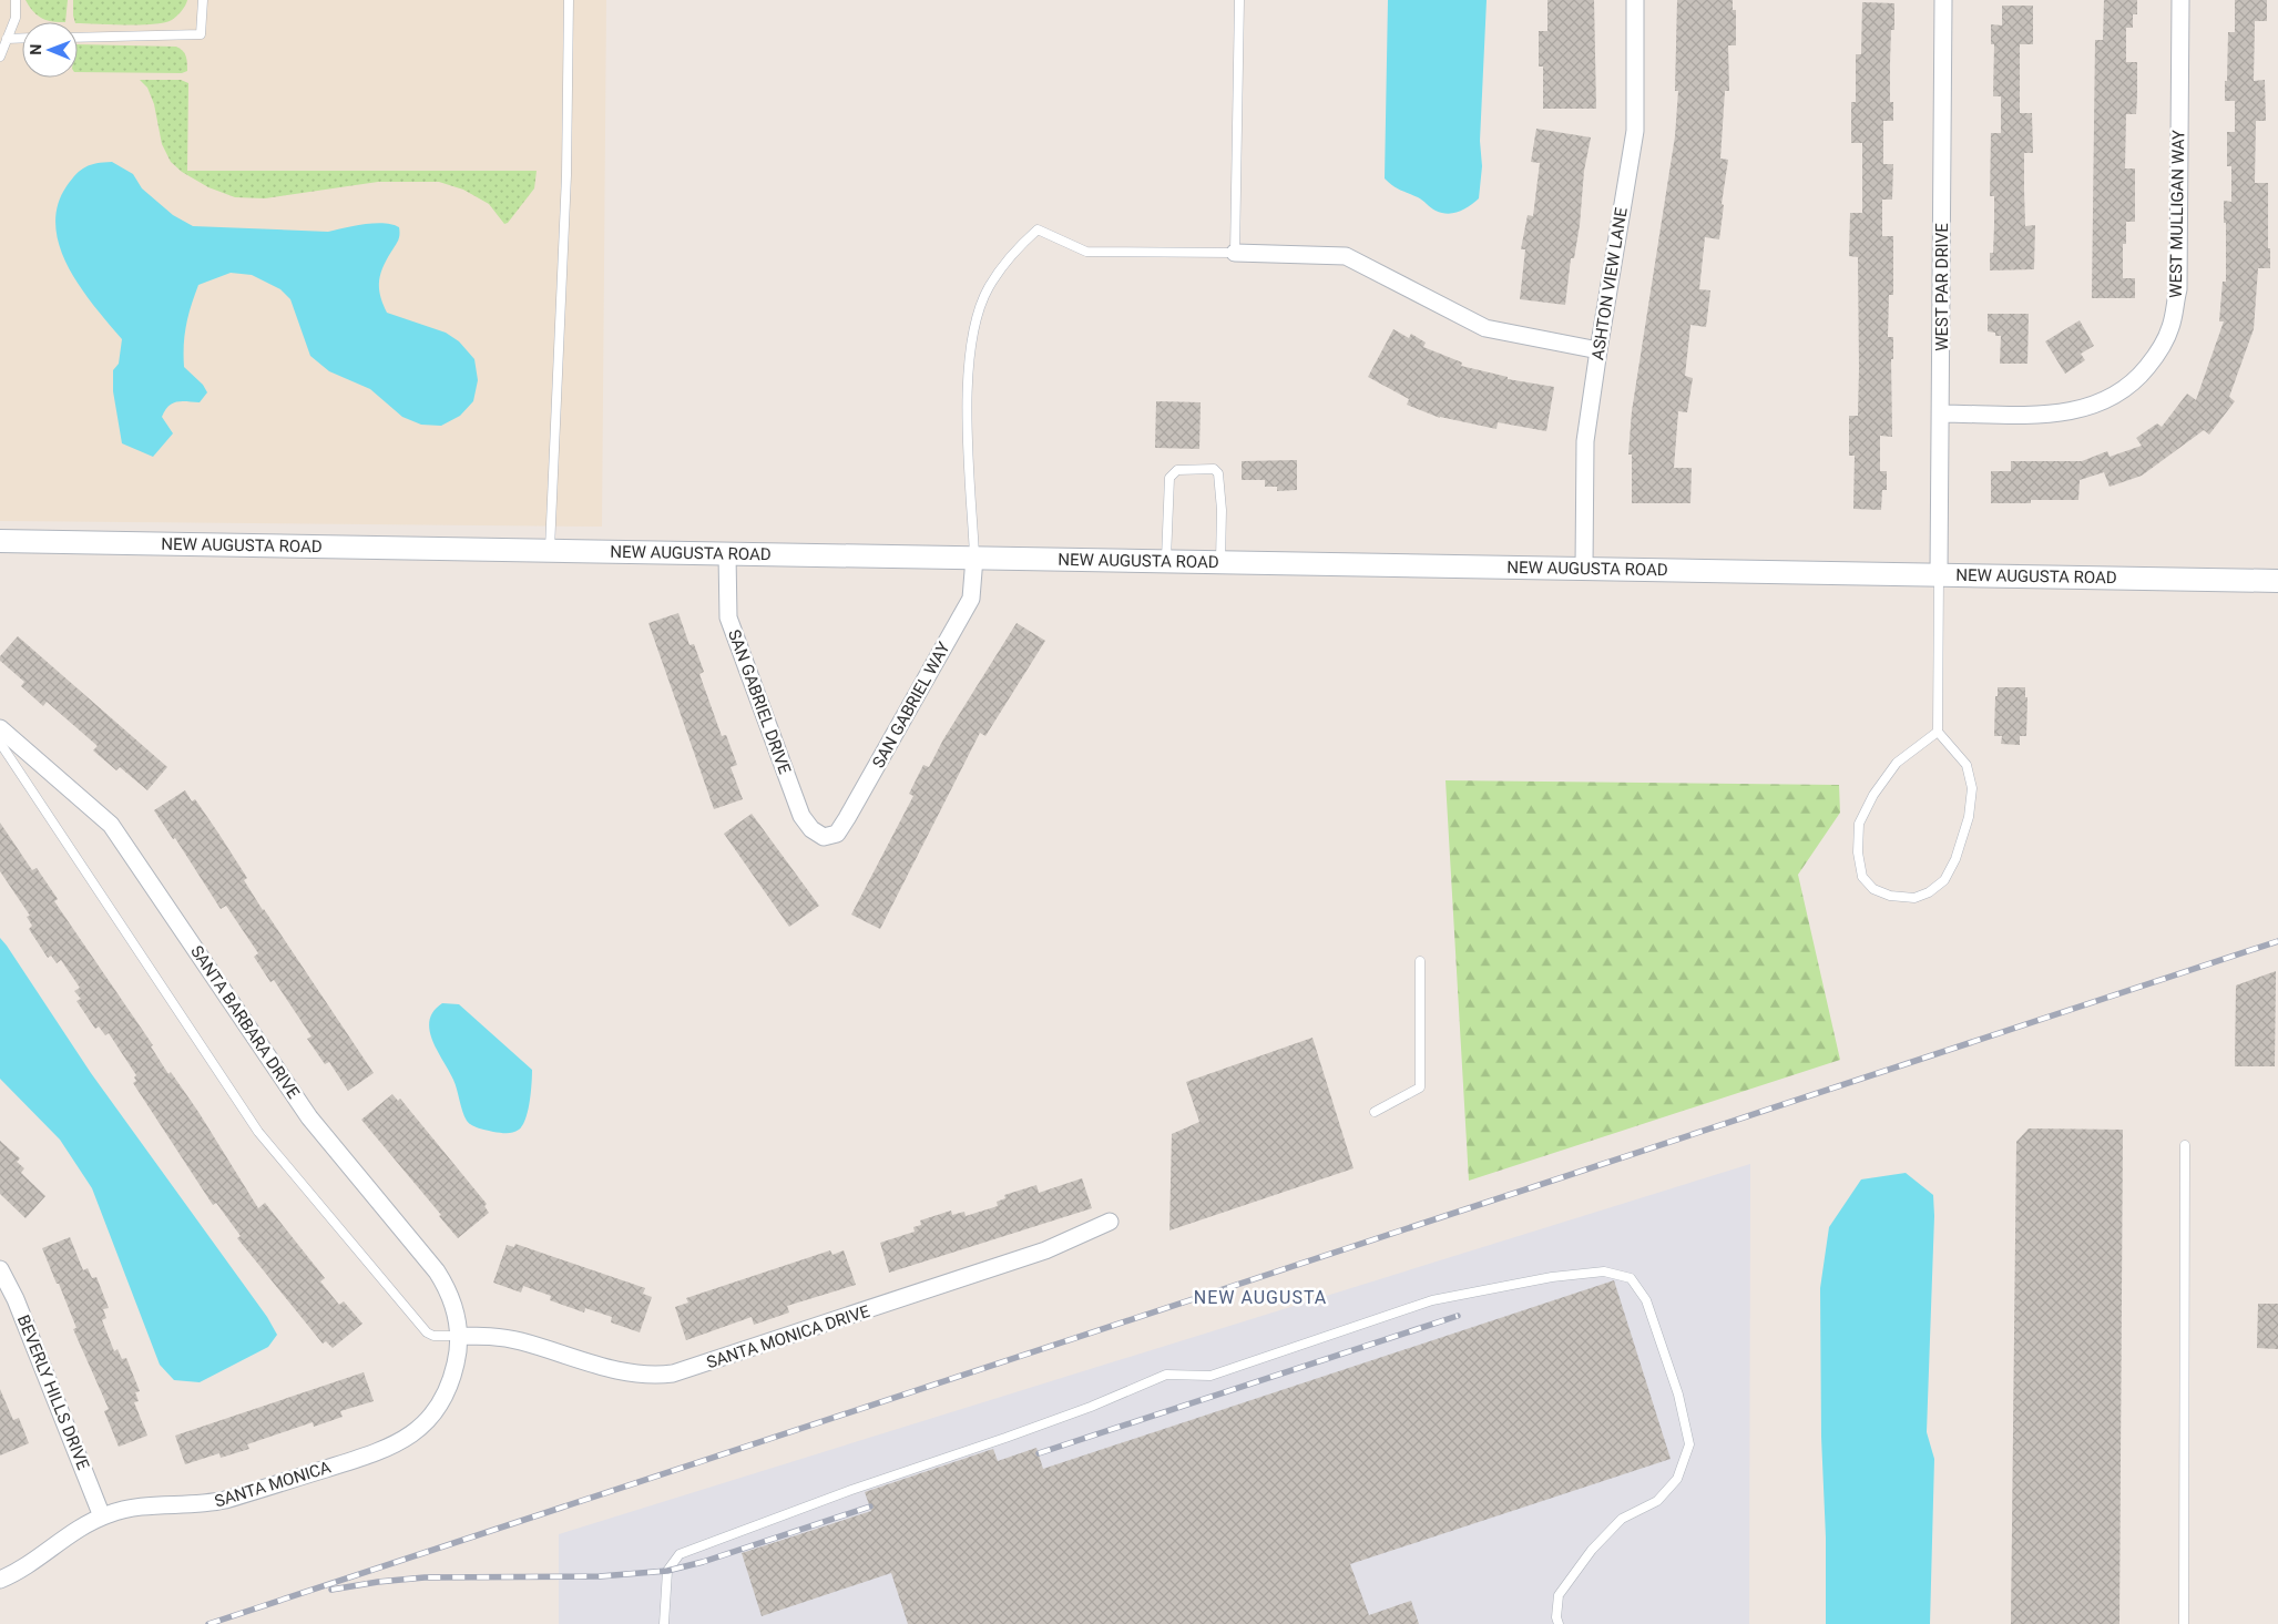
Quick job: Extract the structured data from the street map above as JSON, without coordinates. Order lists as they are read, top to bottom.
{
  "streets": {
    "street": [
      "WEST MULLIGAN WAY",
      "ASHTON VIEW LANE",
      "WEST PAR DRIVE",
      "NEW AUGUSTA ROAD",
      "SAN GABRIEL DRIVE",
      "SAN GABRIEL WAY",
      "SANTA BARBARA DRIVE",
      "SANTA MONICA DRIVE",
      "BEVERLY HILLS DRIVE",
      "SANTA MONICA"
    ]
  },
  "crossings": [
    ["WEST MULLIGAN WAY", "WEST PAR DRIVE"],
    ["ASHTON VIEW LANE", "NEW AUGUSTA ROAD"],
    ["WEST PAR DRIVE", "NEW AUGUSTA ROAD"],
    ["NEW AUGUSTA ROAD", "SAN GABRIEL DRIVE"],
    ["NEW AUGUSTA ROAD", "SAN GABRIEL WAY"],
    ["SAN GABRIEL DRIVE", "SAN GABRIEL WAY"],
    ["SANTA BARBARA DRIVE", "SANTA MONICA DRIVE"],
    ["SANTA BARBARA DRIVE", "SANTA MONICA"],
    ["SANTA MONICA DRIVE", "SANTA MONICA"],
    ["BEVERLY HILLS DRIVE", "SANTA MONICA"]
  ],
  "districts": ["NEW AUGUSTA"],
  "north": "left"
}
